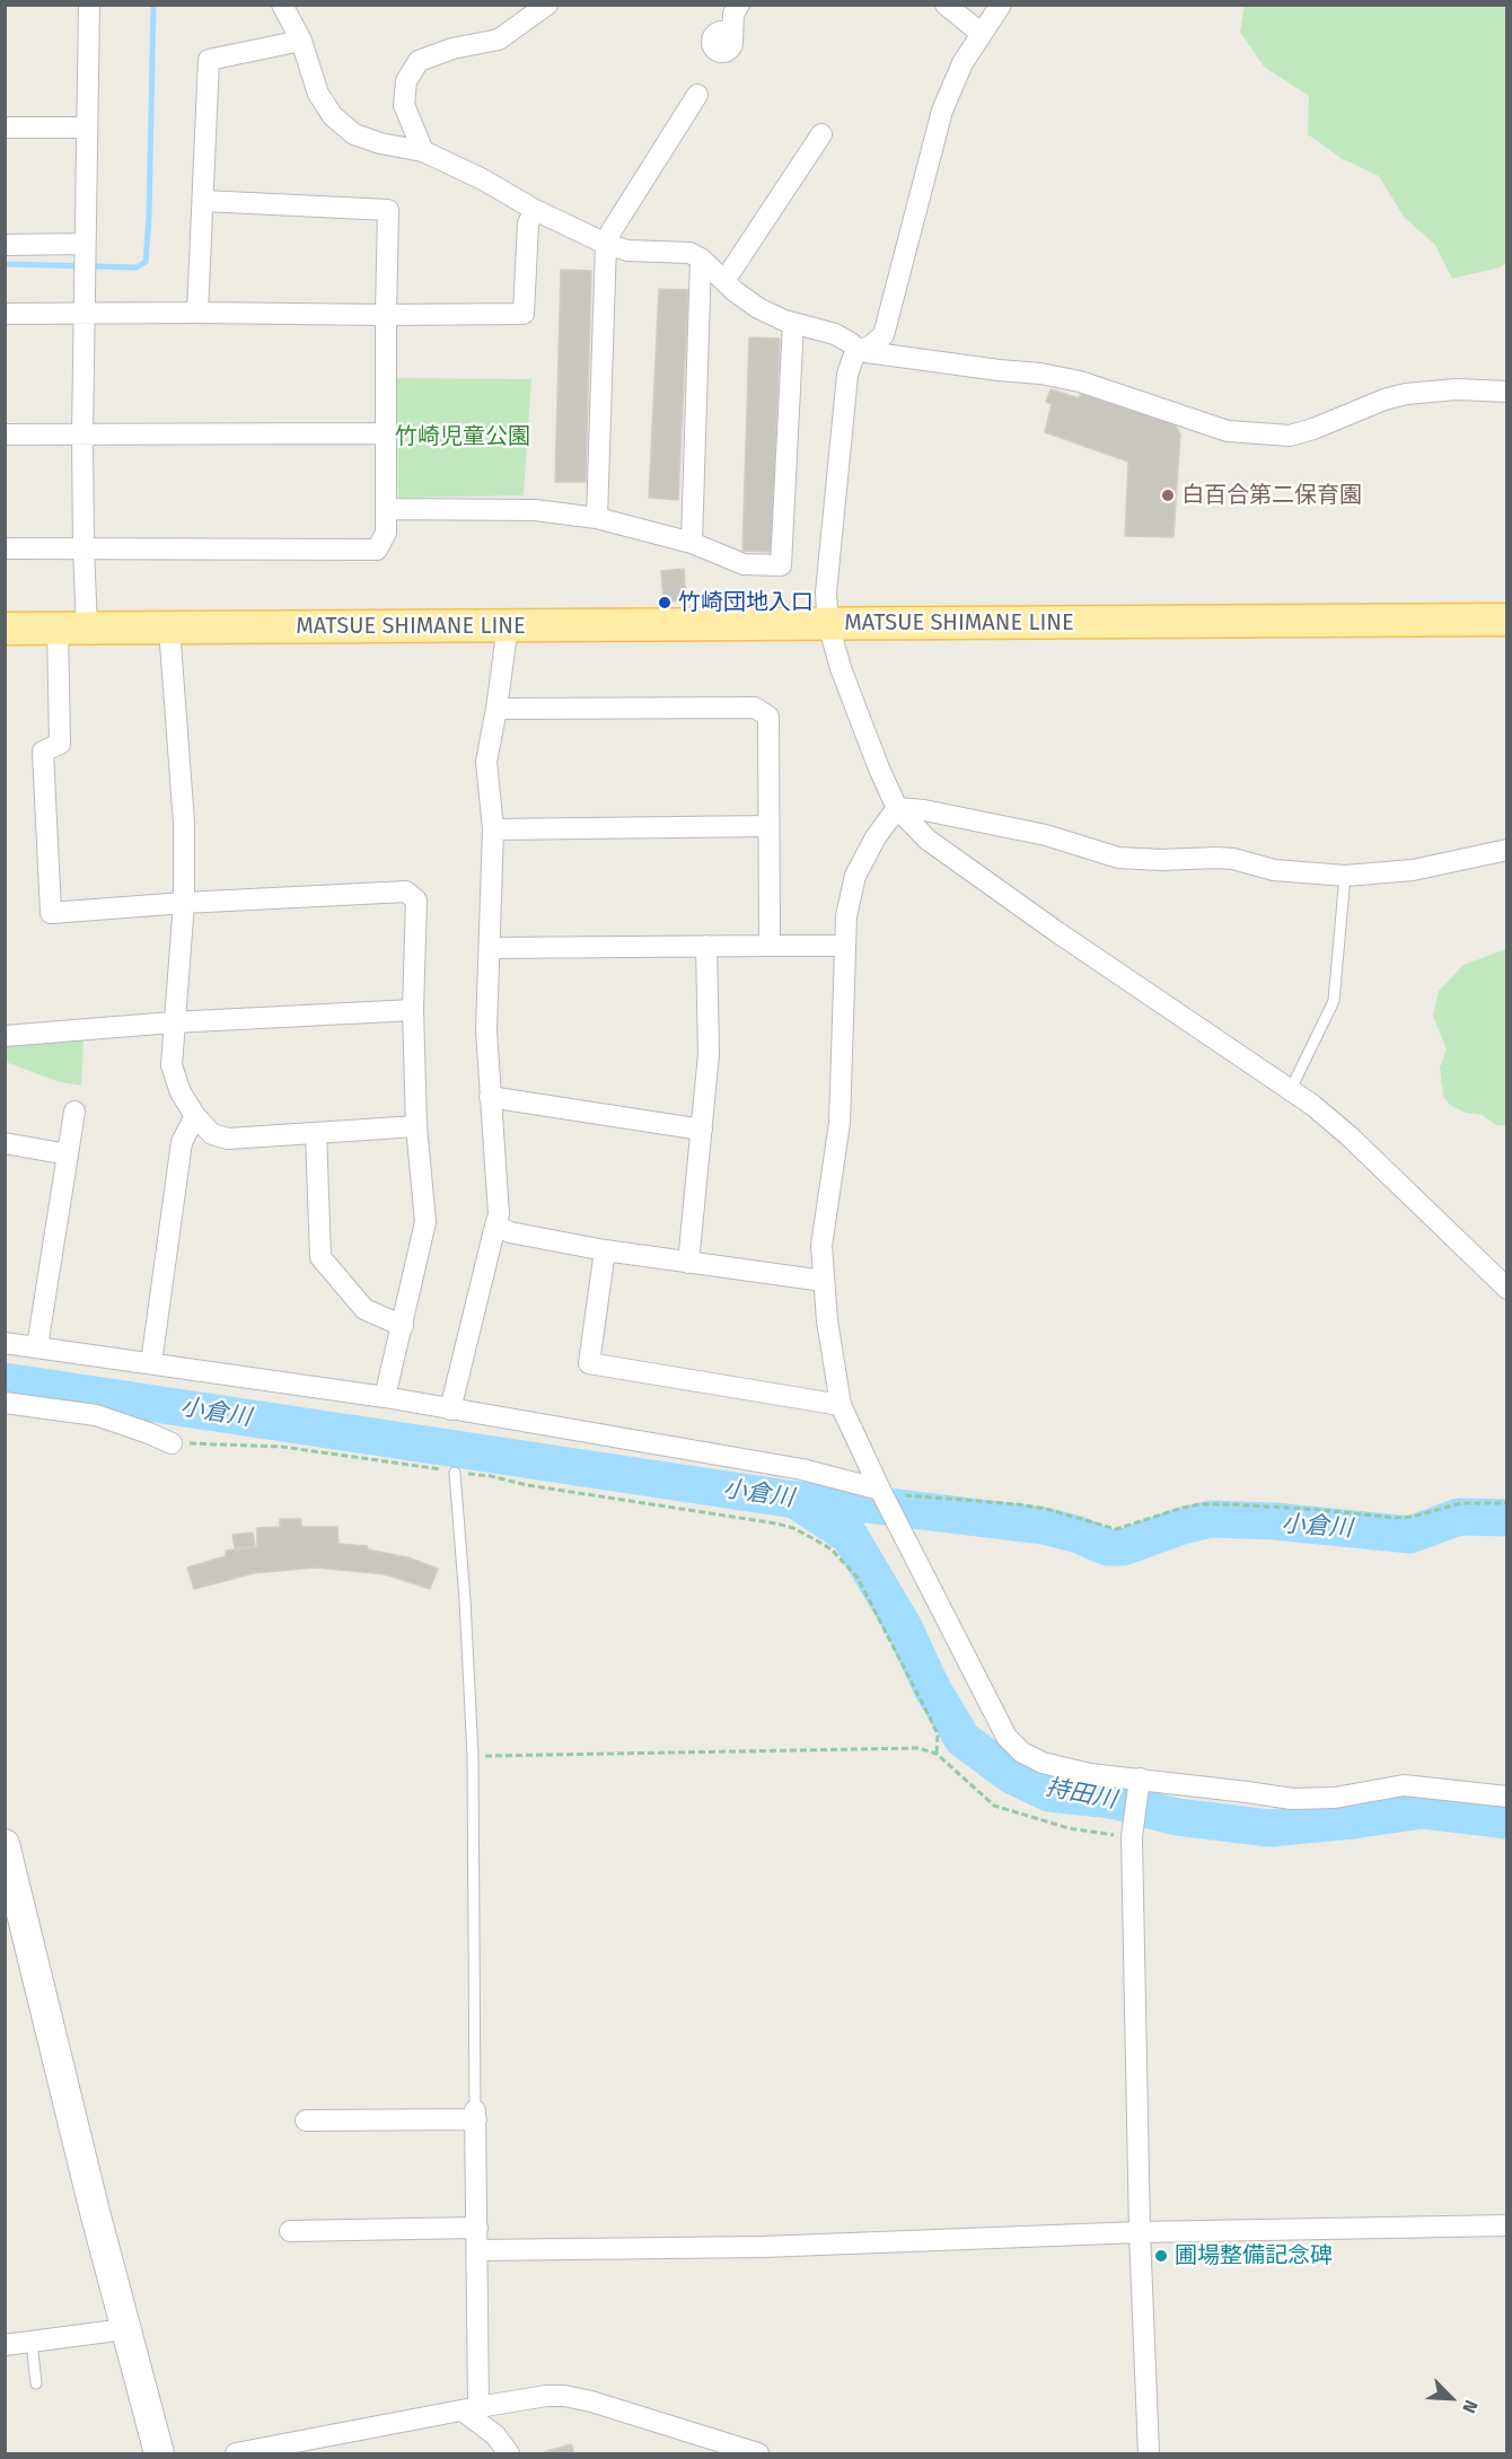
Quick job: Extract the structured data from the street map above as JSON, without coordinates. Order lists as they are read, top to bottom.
{
  "streets": {
    "main road": ["MATSUE SHIMANE LINE"]
  },
  "water": ["小倉川", "持田川"],
  "parks": ["竹崎児童公園"],
  "places": ["白百合第二保育園", "竹崎団地入口", "圃場整備記念碑"],
  "north": "bottom right"
}
